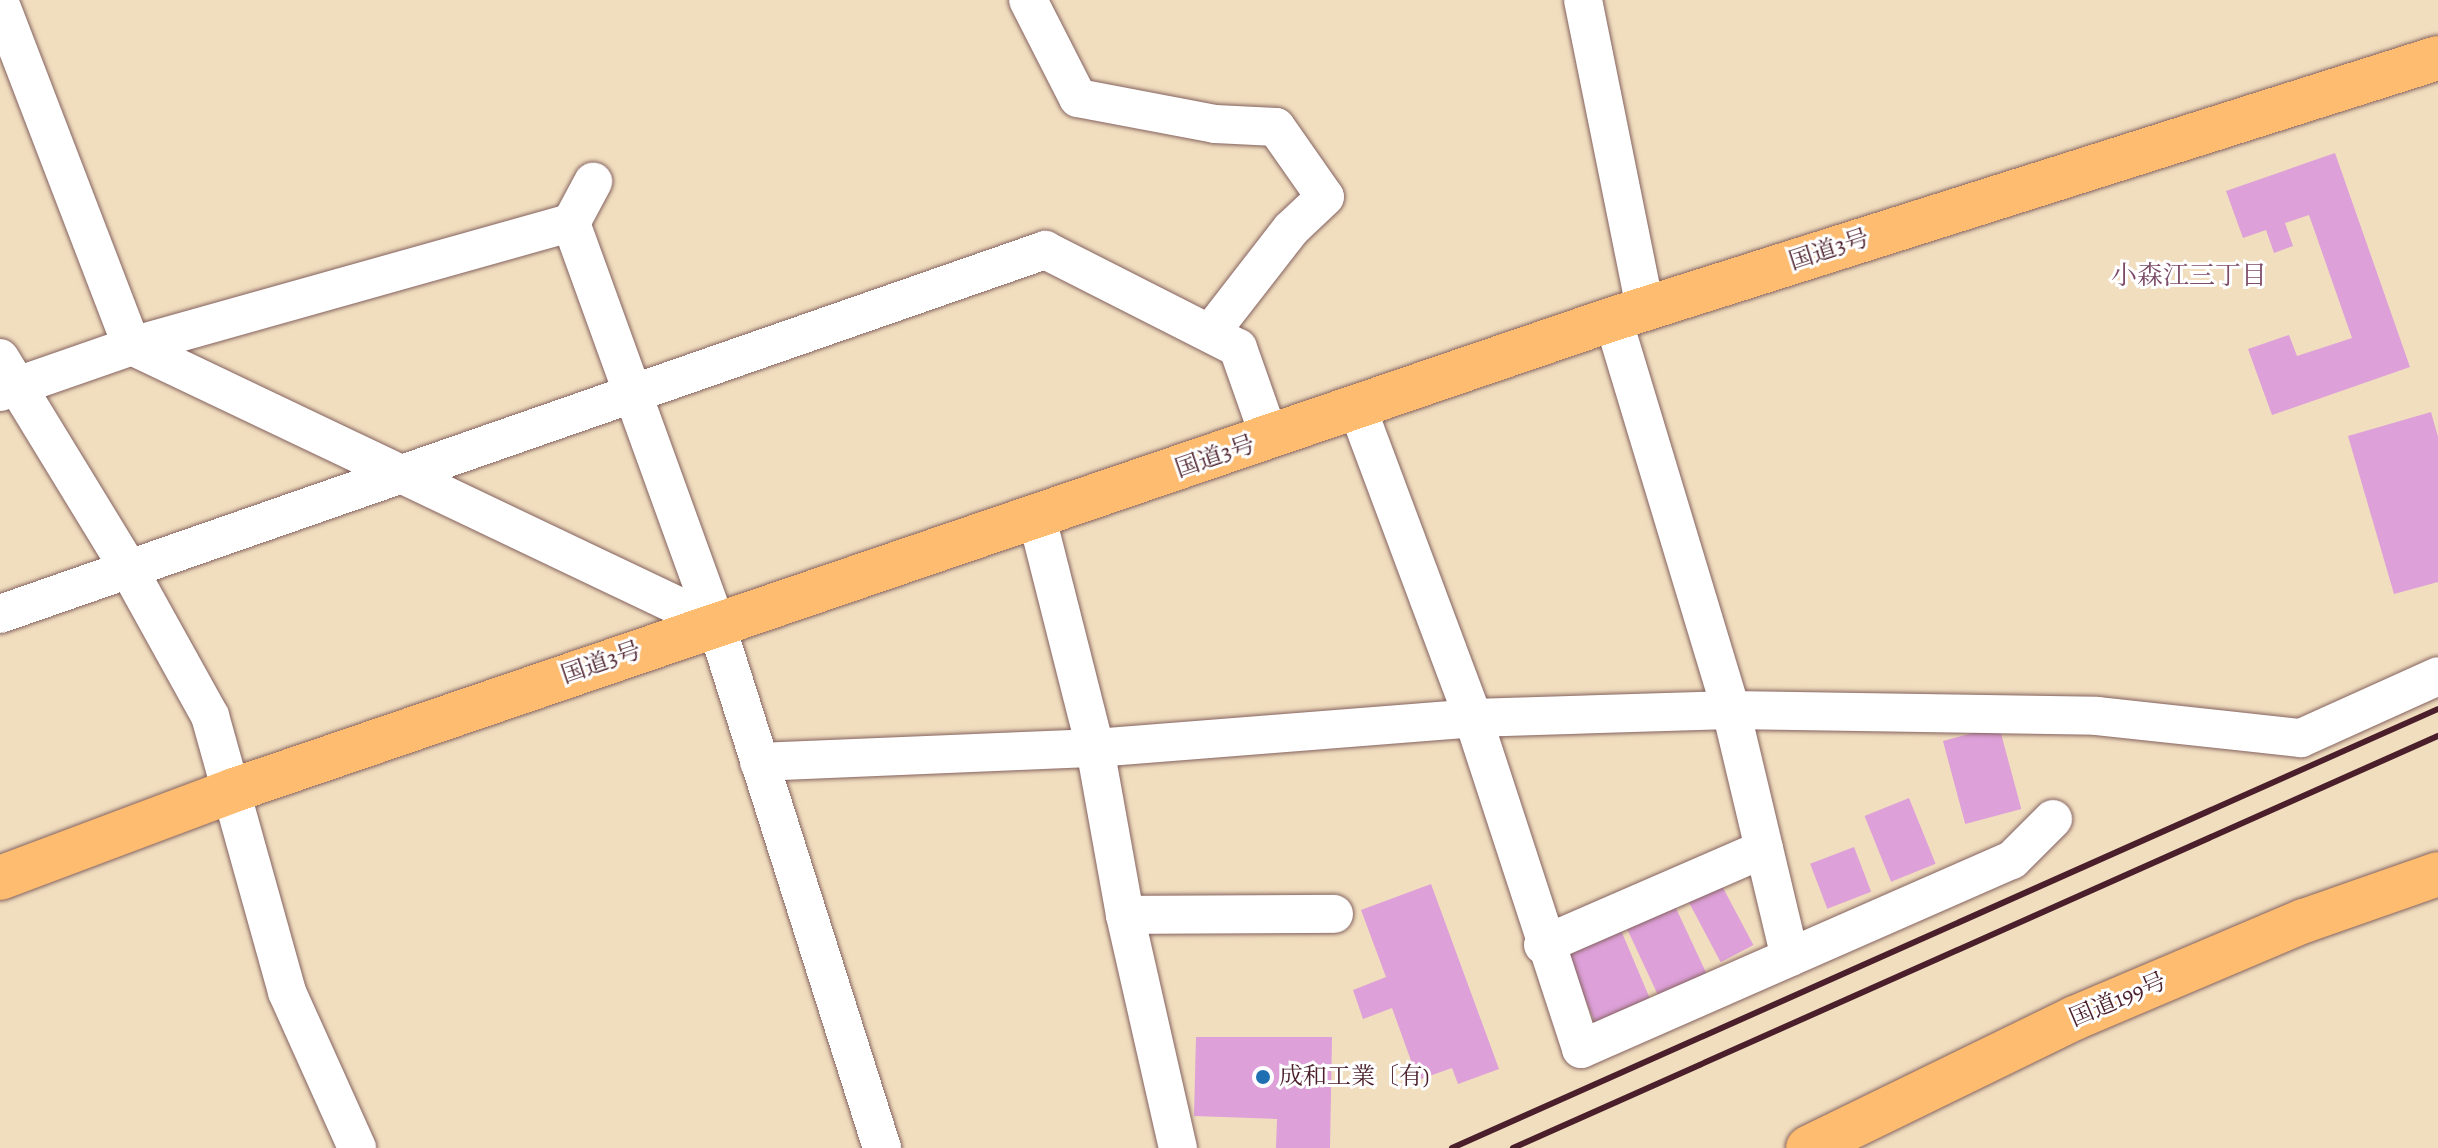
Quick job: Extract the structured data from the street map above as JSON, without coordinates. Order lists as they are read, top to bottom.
{
  "streets": {
    "highway": ["国道3号", "国道199号"]
  },
  "districts": ["小森江三丁目"],
  "places": ["成和工業〔有)"]
}
